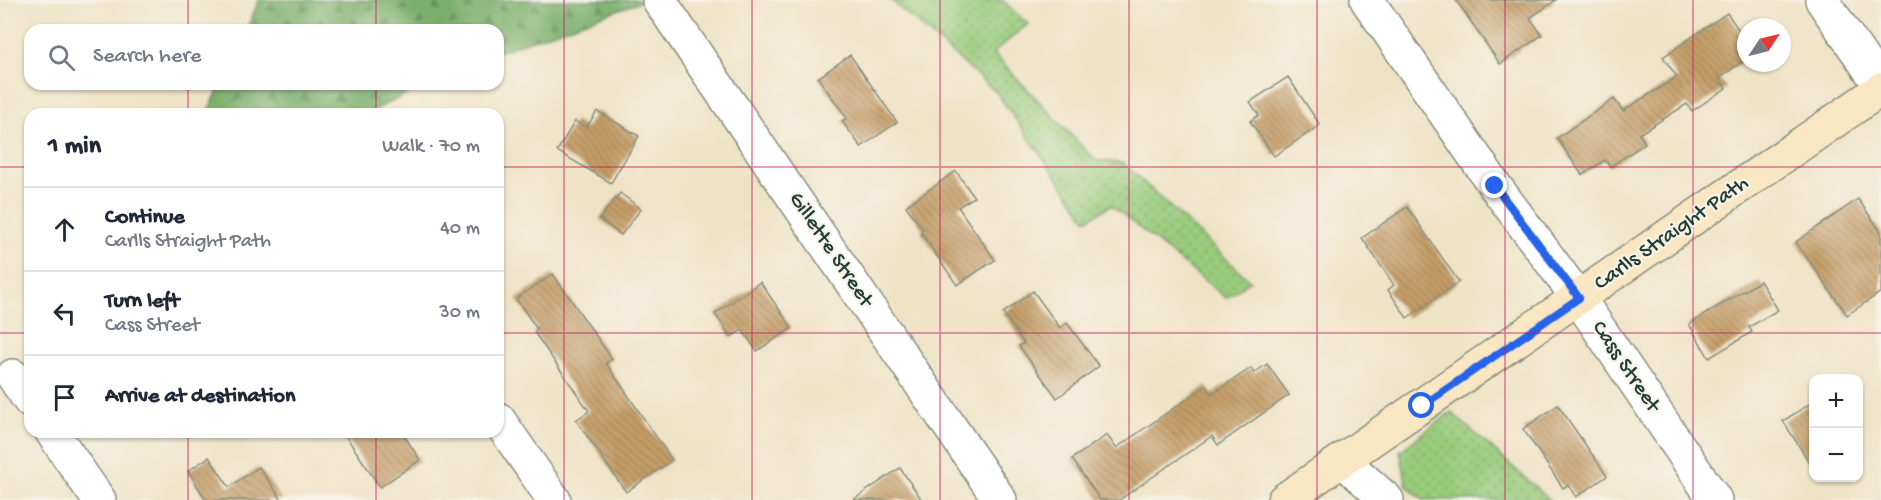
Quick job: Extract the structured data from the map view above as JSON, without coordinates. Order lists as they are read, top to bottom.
{
  "streets": {
    "street": ["Carlls Straight Path", "Gillette Street", "Cass Street"]
  },
  "crossings": [
    ["Carlls Straight Path", "Cass Street"]
  ],
  "north": "top right",
  "page": {
    "search": "Search here",
    "heading": ["1 min", "Walk · 70 m"],
    "list": [
      ["Continue", "Carlls Straight Path", "40 m"],
      ["Turn left", "Cass Street", "30 m"],
      "Arrive at destination"
    ],
    "map_buttons": ["+", "−"]
  }
}
